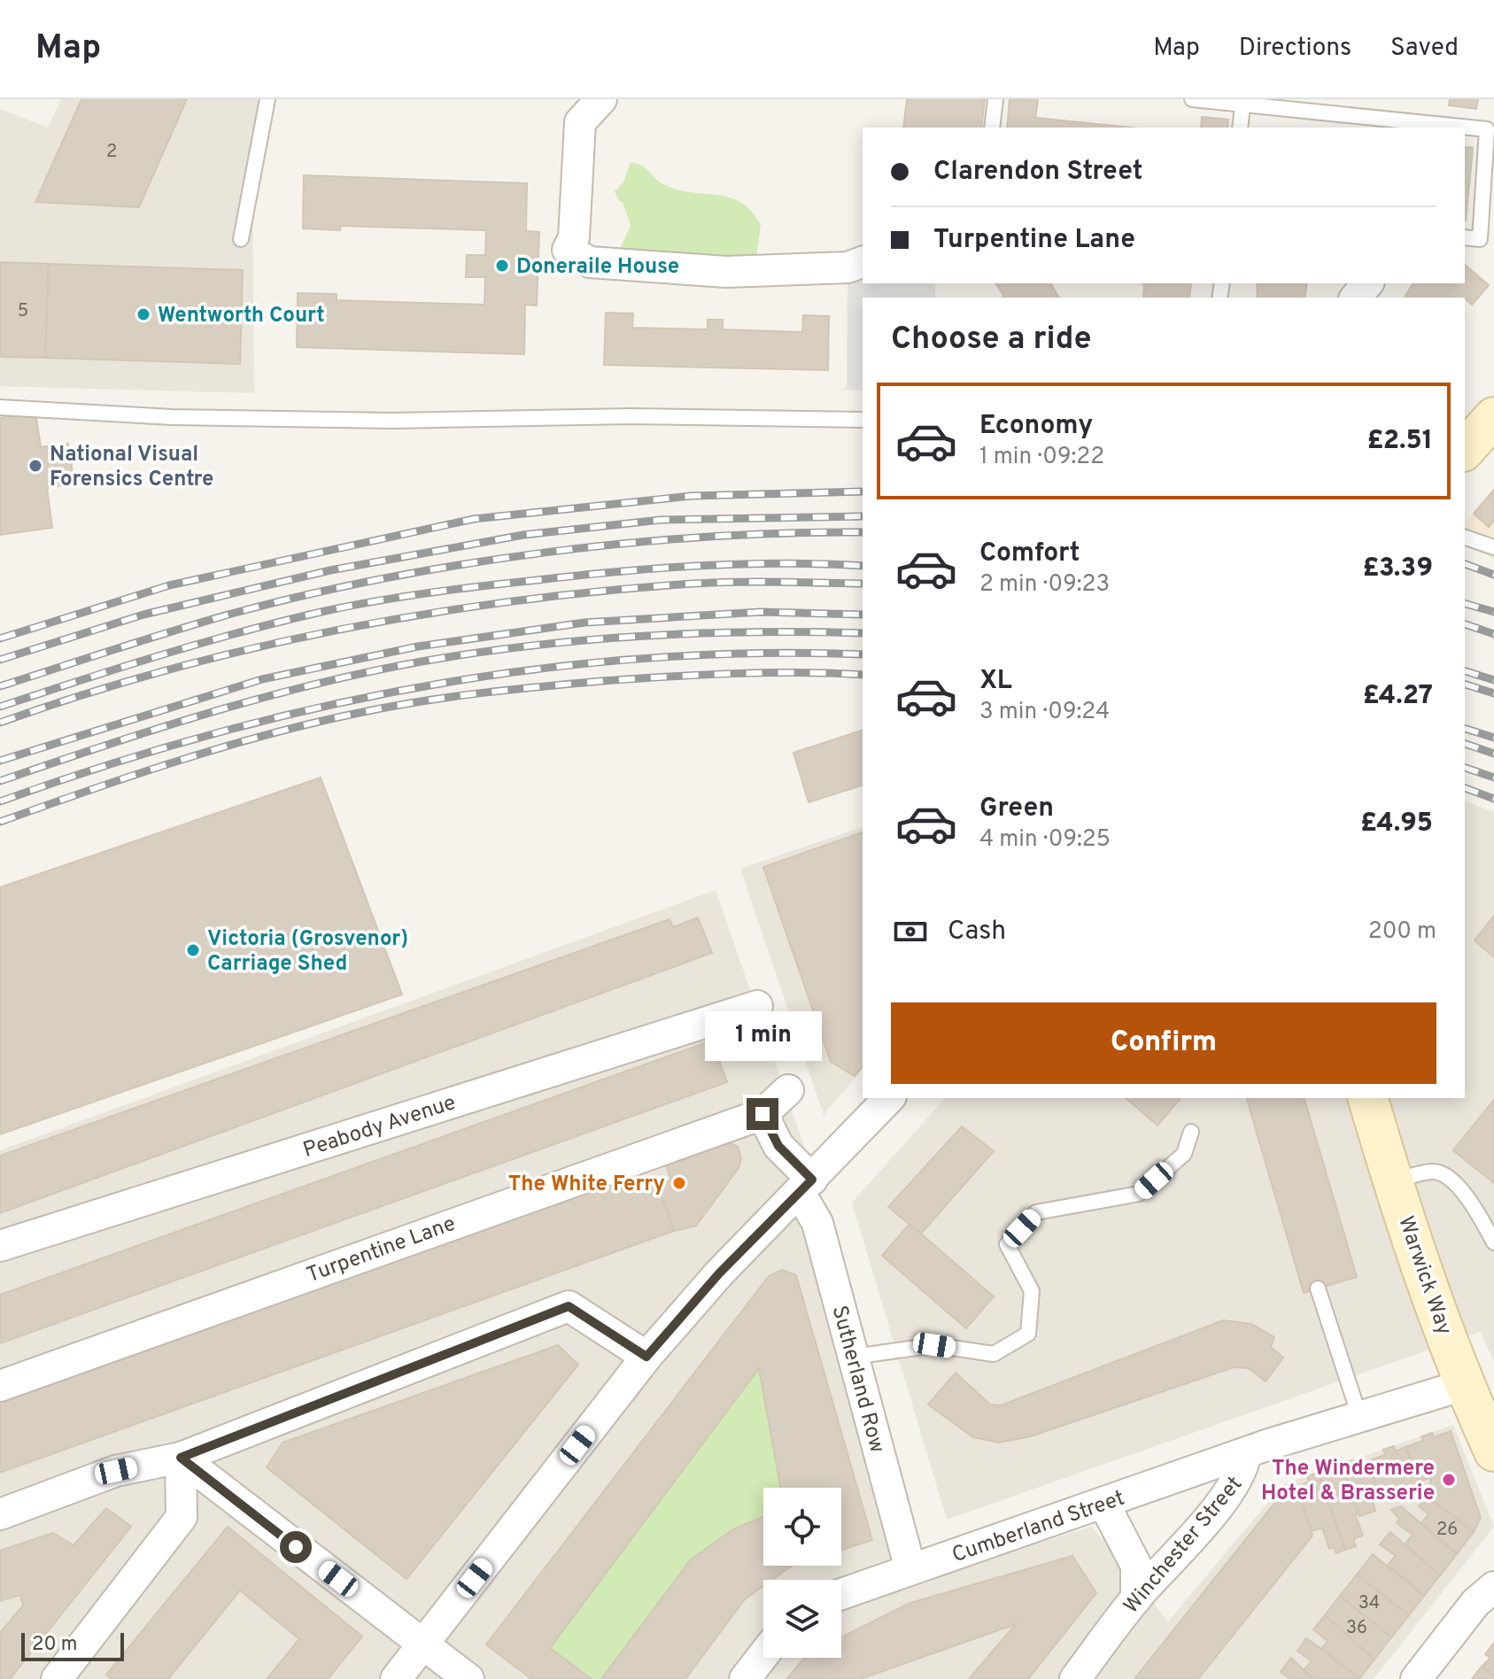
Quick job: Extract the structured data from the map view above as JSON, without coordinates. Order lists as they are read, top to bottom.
{
  "streets": {
    "street": [
      "Peabody Avenue",
      "Turpentine Lane",
      "Warwick Way",
      "Sutherland Row",
      "Cumberland Street",
      "Winchester Street"
    ]
  },
  "crossings": [
    ["Sutherland Row", "Cumberland Street"],
    ["Cumberland Street", "Winchester Street"]
  ],
  "places": [
    "Doneraile House",
    "Wentworth Court",
    "National Visual Forensics Centre",
    "Victoria (Grosvenor) Carriage Shed",
    "The White Ferry",
    "The Windermere Hotel & Brasserie"
  ],
  "house_numbers": [
    "2",
    "5",
    "26",
    "34",
    "36"
  ],
  "scale_bar": "20 m",
  "page": {
    "header": "Map",
    "nav": ["Map", "Directions", "Saved"],
    "banner": ["Clarendon Street", "Turpentine Lane"],
    "heading": "Choose a ride",
    "list": [
      {
        "name": "Economy",
        "note": "1 min · 09:22",
        "value": "£2.51"
      },
      {
        "name": "Comfort",
        "note": "2 min · 09:23",
        "value": "£3.39"
      },
      {
        "name": "XL",
        "note": "3 min · 09:24",
        "value": "£4.27"
      },
      {
        "name": "Green",
        "note": "4 min · 09:25",
        "value": "£4.95"
      }
    ],
    "pay": ["Cash", "200 m"],
    "buttons": "Confirm",
    "bubble": "1 min",
    "scale": "20 m"
  }
}
